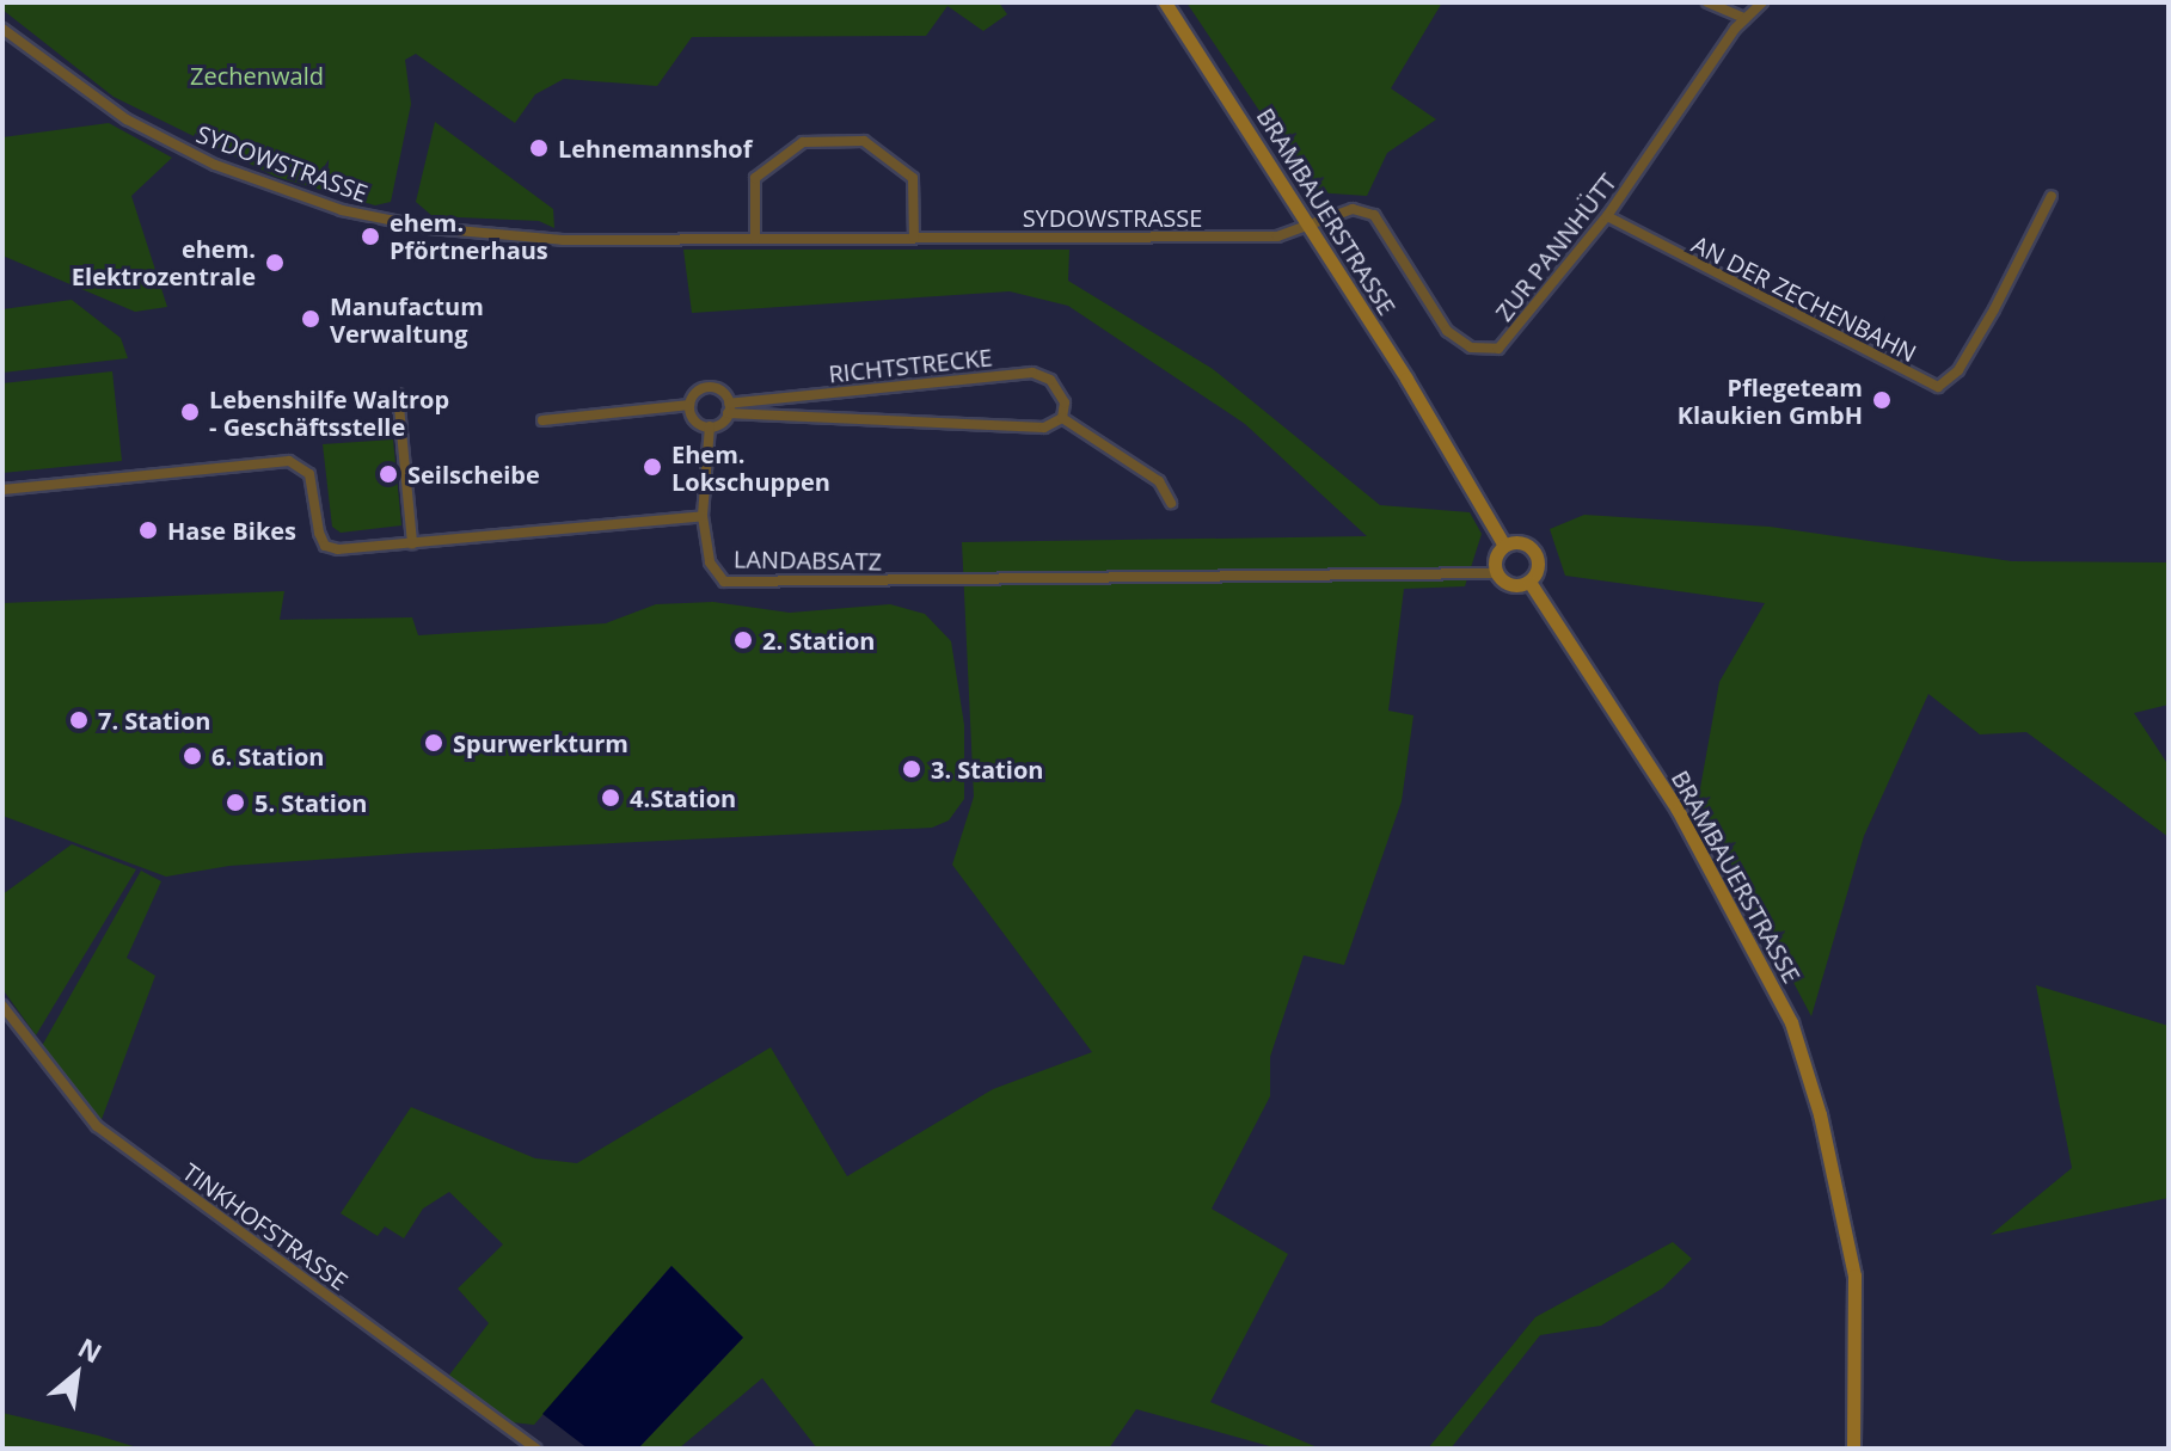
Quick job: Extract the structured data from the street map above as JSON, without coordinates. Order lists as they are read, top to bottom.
{
  "streets": {
    "main road": ["BRAMBAUERSTRASSE"],
    "street": [
      "SYDOWSTRASSE",
      "ZUR PANNHÜTT",
      "AN DER ZECHENBAHN",
      "RICHTSTRECKE",
      "LANDABSATZ",
      "TINKHOFSTRASSE"
    ]
  },
  "crossings": [
    ["SYDOWSTRASSE", "BRAMBAUERSTRASSE"],
    ["SYDOWSTRASSE", "ZUR PANNHÜTT"],
    ["BRAMBAUERSTRASSE", "ZUR PANNHÜTT"],
    ["BRAMBAUERSTRASSE", "LANDABSATZ"],
    ["ZUR PANNHÜTT", "AN DER ZECHENBAHN"]
  ],
  "parks": ["Zechenwald"],
  "places": [
    "Lehnemannshof",
    "ehem. Pförtnerhaus",
    "ehem. Elektrozentrale",
    "Manufactum Verwaltung",
    "Pflegeteam Klaukien GmbH",
    "Lebenshilfe Waltrop - Geschäftsstelle",
    "Ehem. Lokschuppen",
    "Seilscheibe",
    "Hase Bikes",
    "2. Station",
    "7. Station",
    "Spurwerkturm",
    "6. Station",
    "3. Station",
    "4.Station",
    "5. Station"
  ],
  "north": "top right"
}
